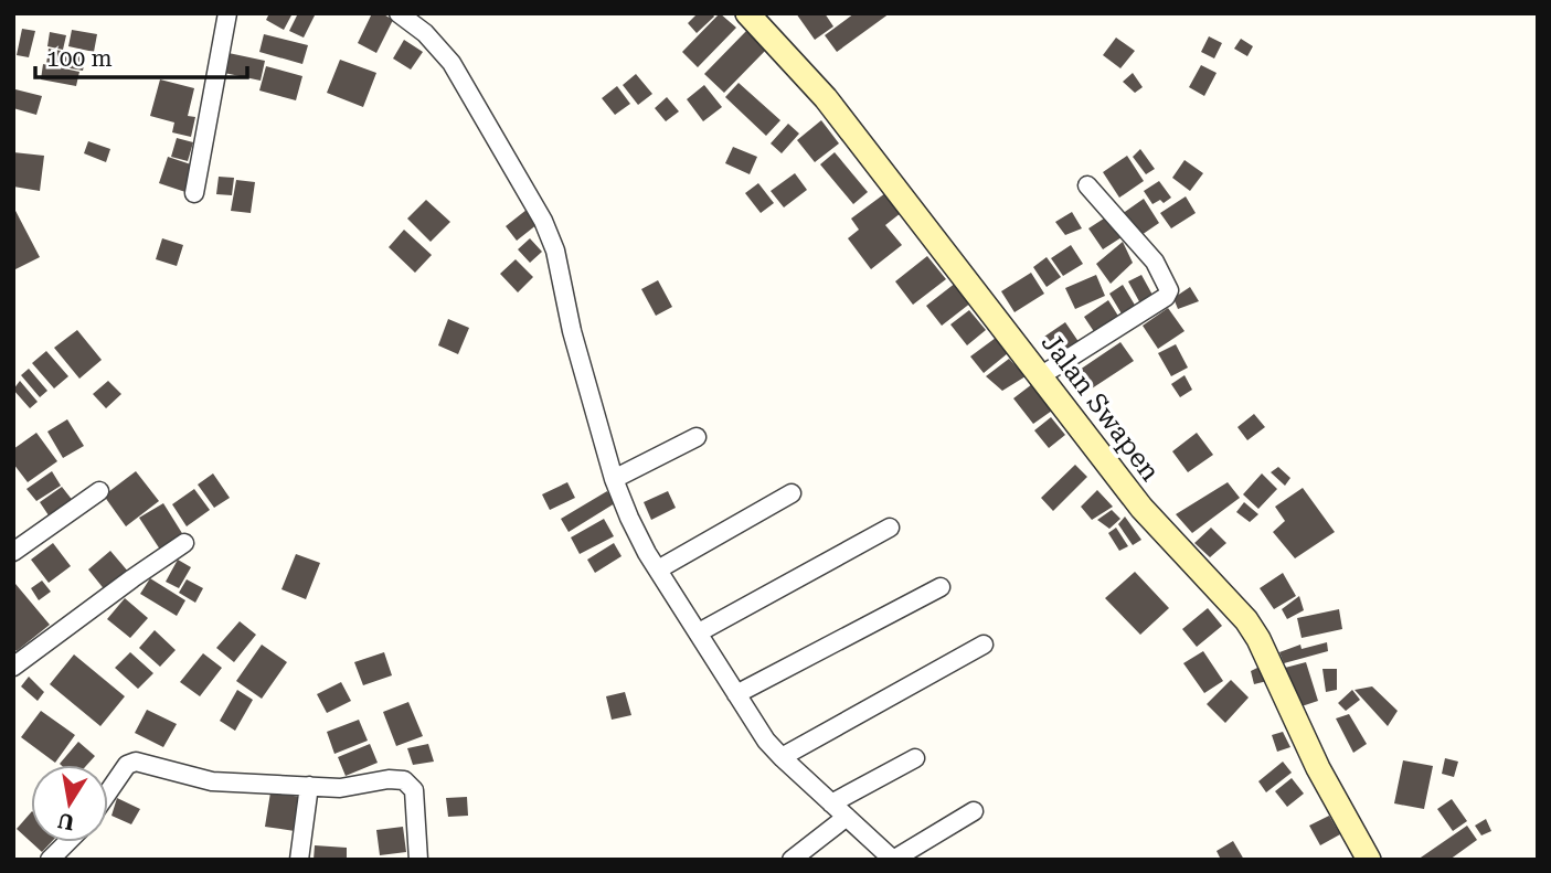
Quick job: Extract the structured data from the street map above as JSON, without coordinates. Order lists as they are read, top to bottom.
{
  "streets": {
    "main road": ["Jalan Swapen"]
  },
  "scale_bar": "100 m",
  "north": "bottom"
}
